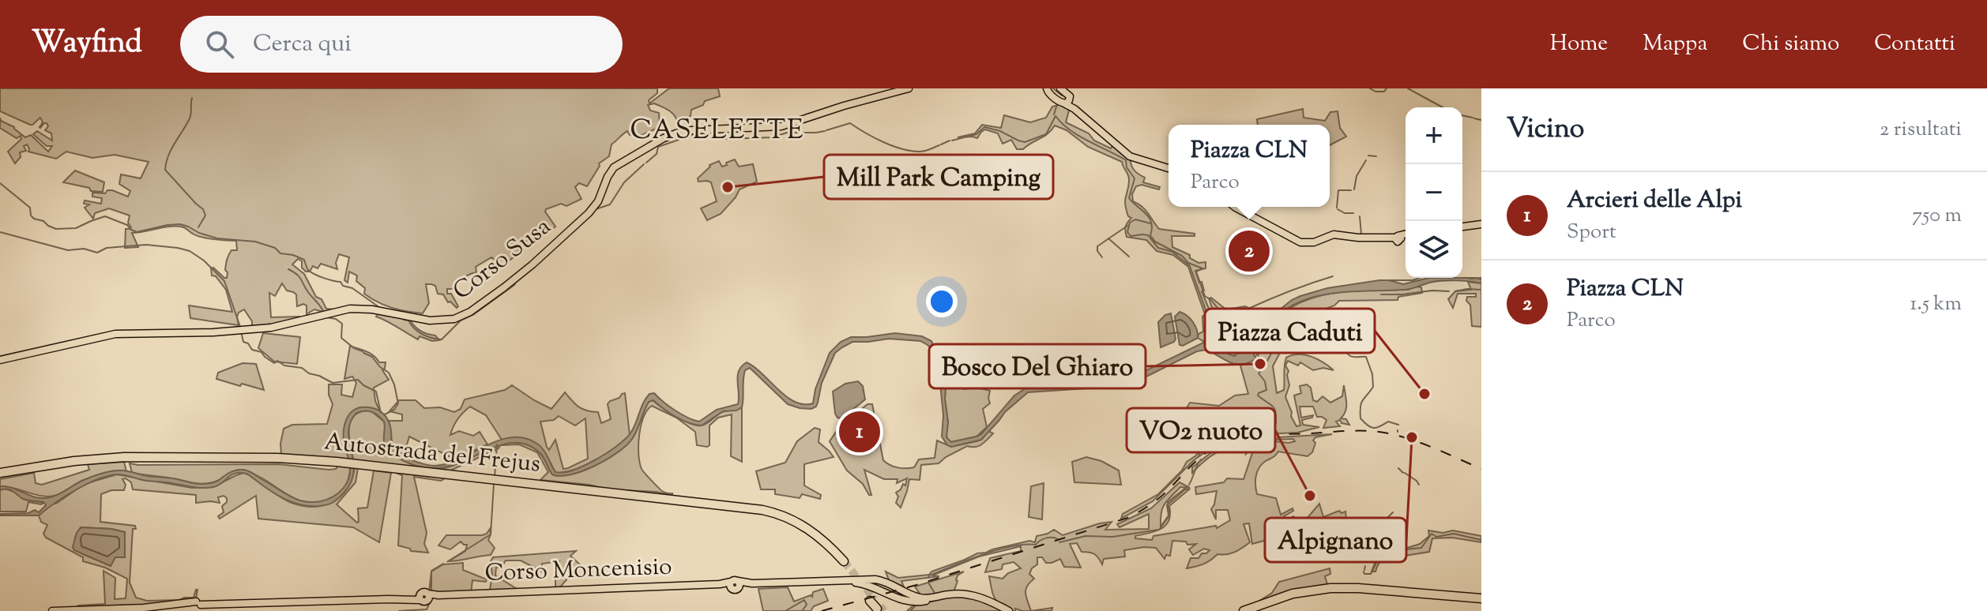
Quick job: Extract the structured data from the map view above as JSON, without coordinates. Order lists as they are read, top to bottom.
{
  "streets": {
    "highway": ["Autostrada del Frejus"],
    "main road": ["Corso Susa", "Corso Moncenisio"]
  },
  "districts": ["CASELETTE"],
  "places": [
    "Mill Park Camping",
    "Bosco Del Ghiaro",
    "Piazza Caduti",
    "Alpignano",
    "VO2 nuoto"
  ],
  "page": {
    "header": "Wayfind",
    "search": "Cerca qui",
    "nav": [
      "Home",
      "Mappa",
      "Chi siamo",
      "Contatti"
    ],
    "heading": ["Vicino", "2 risultati"],
    "map_buttons": ["+", "−"],
    "popup": ["Piazza CLN", "Parco"],
    "list": [
      {
        "mark": "1",
        "name": "Arcieri delle Alpi",
        "note": "Sport",
        "value": "750 m"
      },
      {
        "mark": "2",
        "name": "Piazza CLN",
        "note": "Parco",
        "value": "1.5 km"
      }
    ],
    "pins": ["2", "1"]
  }
}
